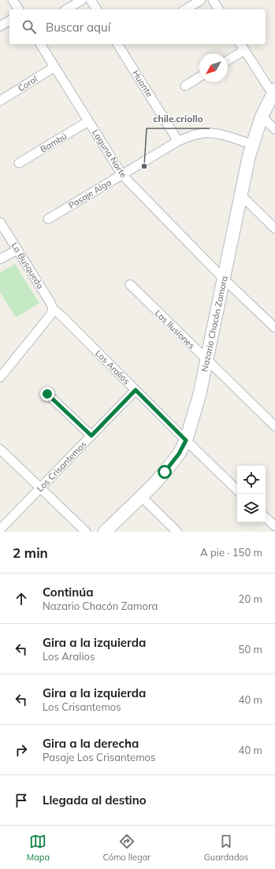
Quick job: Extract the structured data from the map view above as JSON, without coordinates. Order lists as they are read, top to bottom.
{
  "streets": {
    "street": [
      "Coral",
      "Huante",
      "Bambú",
      "Laguna Norte",
      "Pasaje Alga",
      "La Busqueda",
      "Nazario Chacón Zamora",
      "Las Ilusiones",
      "Los Aralios",
      "Los Crisantemos"
    ]
  },
  "crossings": [
    ["Coral", "Laguna Norte"],
    ["Huante", "Pasaje Alga"],
    ["Bambú", "Laguna Norte"],
    ["Laguna Norte", "Pasaje Alga"],
    ["Laguna Norte", "Nazario Chacón Zamora"],
    ["Pasaje Alga", "Nazario Chacón Zamora"],
    ["La Busqueda", "Los Aralios"],
    ["Nazario Chacón Zamora", "Las Ilusiones"],
    ["Nazario Chacón Zamora", "Los Aralios"],
    ["Los Aralios", "Los Crisantemos"]
  ],
  "places": ["chile.criollo"],
  "north": "bottom left",
  "page": {
    "search": "Buscar aquí",
    "heading": ["2 min", "A pie · 150 m"],
    "list": [
      ["Continúa", "Nazario Chacón Zamora", "20 m"],
      ["Gira a la izquierda", "Los Aralios", "50 m"],
      ["Gira a la izquierda", "Los Crisantemos", "40 m"],
      ["Gira a la derecha", "Pasaje Los Crisantemos", "40 m"],
      "Llegada al destino"
    ],
    "nav": ["Mapa", "Cómo llegar", "Guardados"]
  }
}
